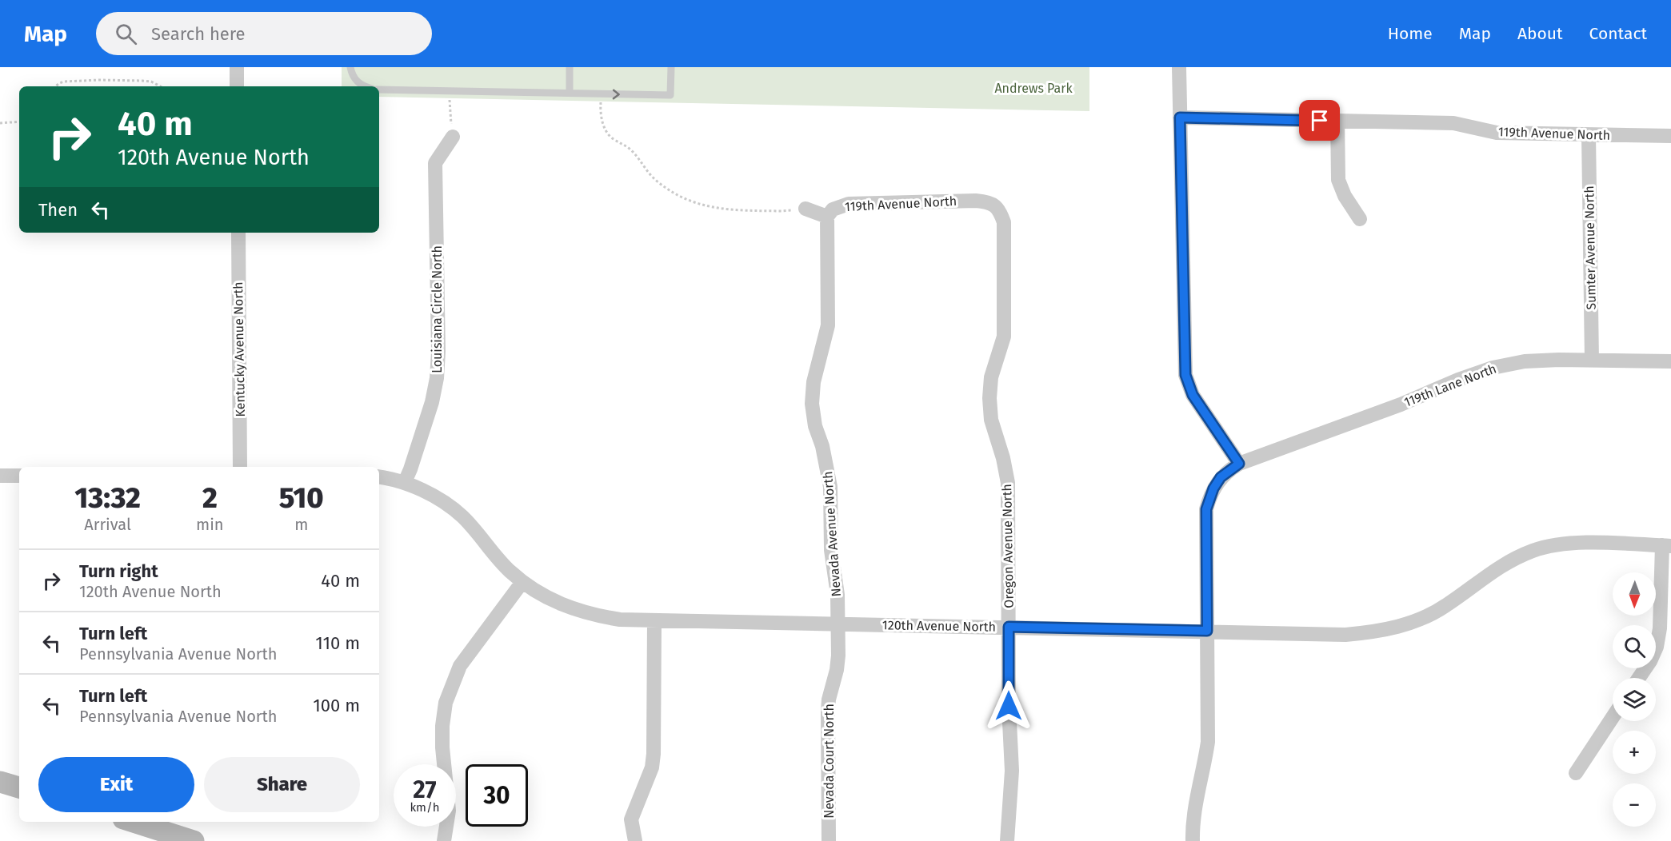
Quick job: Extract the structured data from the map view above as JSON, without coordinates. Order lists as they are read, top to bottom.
{
  "streets": {
    "street": [
      "119th Avenue North",
      "Sumter Avenue North",
      "Louisiana Circle North",
      "Kentucky Avenue North",
      "119th Lane North",
      "Nevada Avenue North",
      "Oregon Avenue North",
      "120th Avenue North",
      "Nevada Court North"
    ]
  },
  "crossings": [
    ["119th Avenue North", "Sumter Avenue North"],
    ["119th Avenue North", "Nevada Avenue North"],
    ["119th Avenue North", "Oregon Avenue North"],
    ["Sumter Avenue North", "119th Lane North"],
    ["Louisiana Circle North", "120th Avenue North"],
    ["119th Lane North", "120th Avenue North"],
    ["Nevada Avenue North", "120th Avenue North"],
    ["Nevada Avenue North", "Nevada Court North"],
    ["Oregon Avenue North", "120th Avenue North"],
    ["120th Avenue North", "Nevada Court North"]
  ],
  "parks": ["Andrews Park"],
  "north": "bottom",
  "page": {
    "header": "Map",
    "search": "Search here",
    "nav": [
      "Home",
      "Map",
      "About",
      "Contact"
    ],
    "turn": ["40 m", "120th Avenue North"],
    "then": "Then",
    "eta": [
      "13:32",
      "Arrival",
      "2",
      "min",
      "510",
      "m"
    ],
    "list": [
      {
        "name": "Turn right",
        "note": "120th Avenue North",
        "value": "40 m"
      },
      {
        "name": "Turn left",
        "note": "Pennsylvania Avenue North",
        "value": "110 m"
      },
      {
        "name": "Turn left",
        "note": "Pennsylvania Avenue North",
        "value": "100 m"
      }
    ],
    "map_buttons": ["+", "−"],
    "buttons": ["Exit", "Share"],
    "speed": "27 km/h",
    "limit": "30"
  }
}
